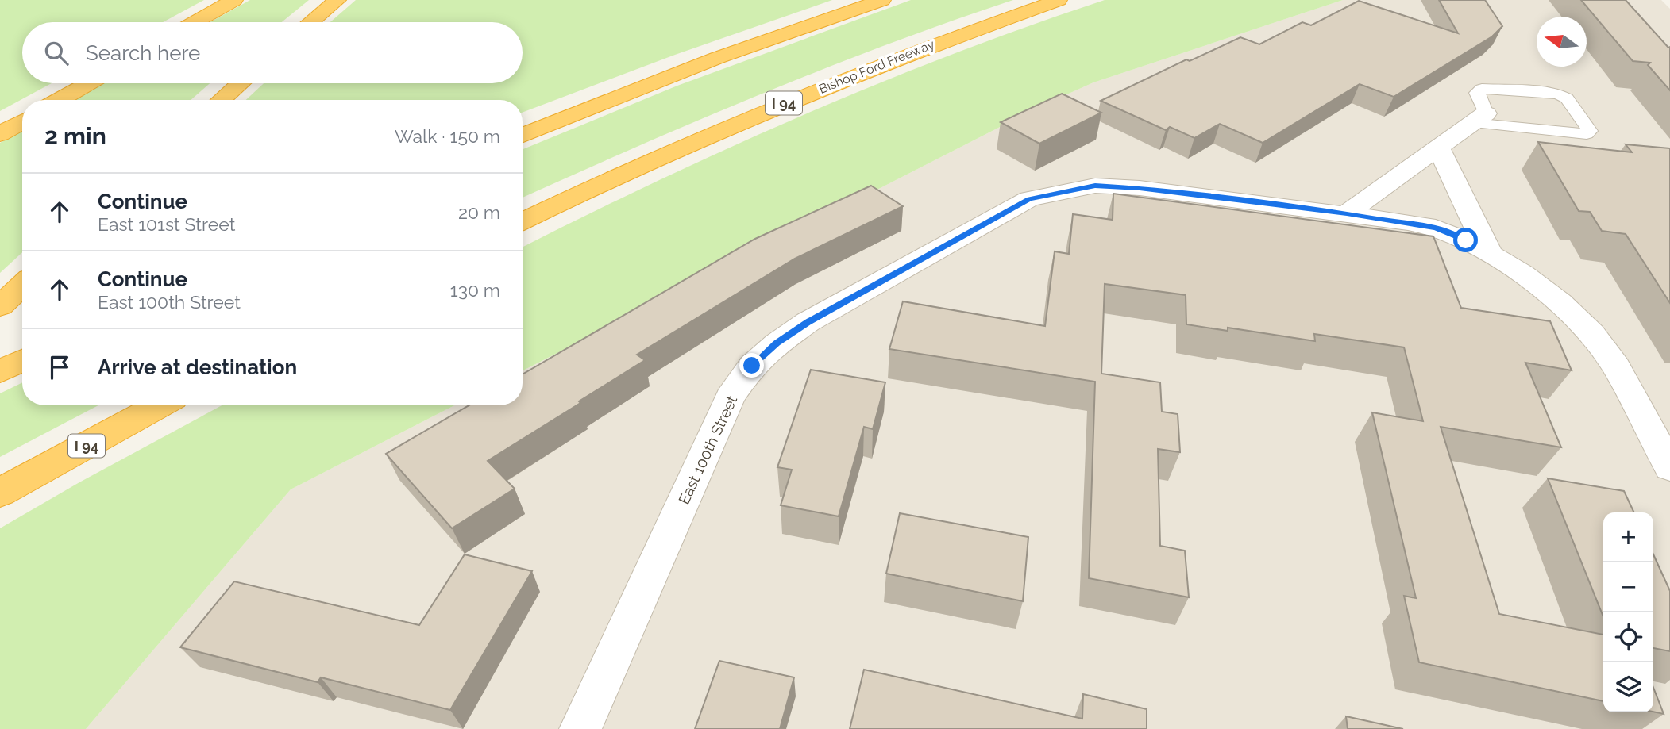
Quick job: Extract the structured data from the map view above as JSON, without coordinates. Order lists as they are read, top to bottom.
{
  "streets": {
    "highway": ["Bishop Ford Freeway", "I 94"],
    "street": ["East 100th Street"]
  },
  "north": "left",
  "page": {
    "search": "Search here",
    "heading": ["2 min", "Walk · 150 m"],
    "list": [
      ["Continue", "East 101st Street", "20 m"],
      ["Continue", "East 100th Street", "130 m"],
      "Arrive at destination"
    ],
    "map_buttons": ["+", "−"]
  }
}
